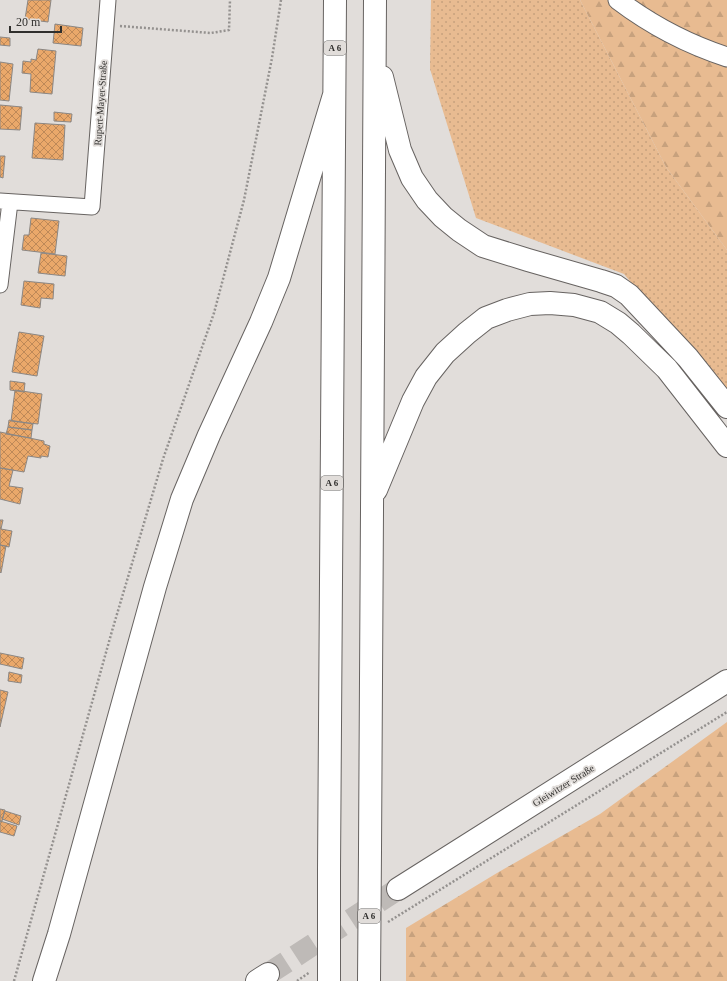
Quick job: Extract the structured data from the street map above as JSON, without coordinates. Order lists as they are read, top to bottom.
{
  "streets": {
    "main road": ["A 6", "Gleiwitzer Straße"],
    "street": ["Rupert-Mayer-Straße"]
  },
  "scale_bar": "20 m"
}
